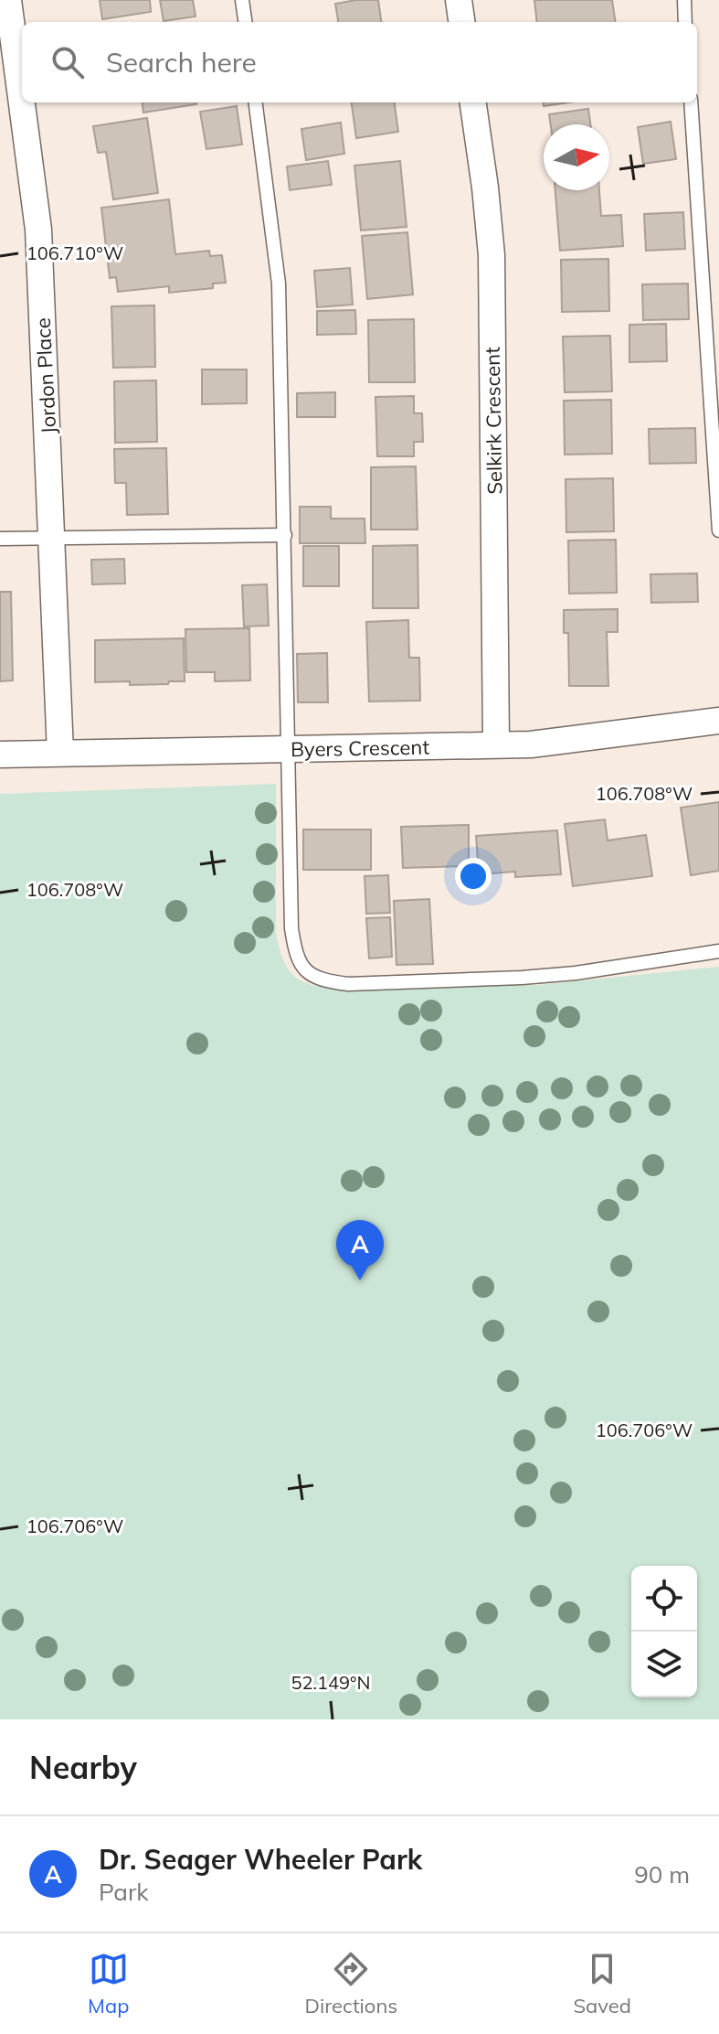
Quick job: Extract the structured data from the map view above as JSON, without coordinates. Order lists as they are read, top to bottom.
{
  "streets": {
    "street": ["Jordon Place", "Selkirk Crescent", "Byers Crescent"]
  },
  "crossings": [
    ["Jordon Place", "Byers Crescent"],
    ["Selkirk Crescent", "Byers Crescent"]
  ],
  "north": "right",
  "page": {
    "search": "Search here",
    "pins": "A",
    "heading": "Nearby",
    "list": [
      {
        "mark": "A",
        "name": "Dr. Seager Wheeler Park",
        "note": "Park",
        "value": "90 m"
      }
    ],
    "nav": ["Map", "Directions", "Saved"]
  },
  "coordinates": [
    "106.710°W",
    "106.708°W",
    "106.706°W",
    "52.149°N"
  ]
}
